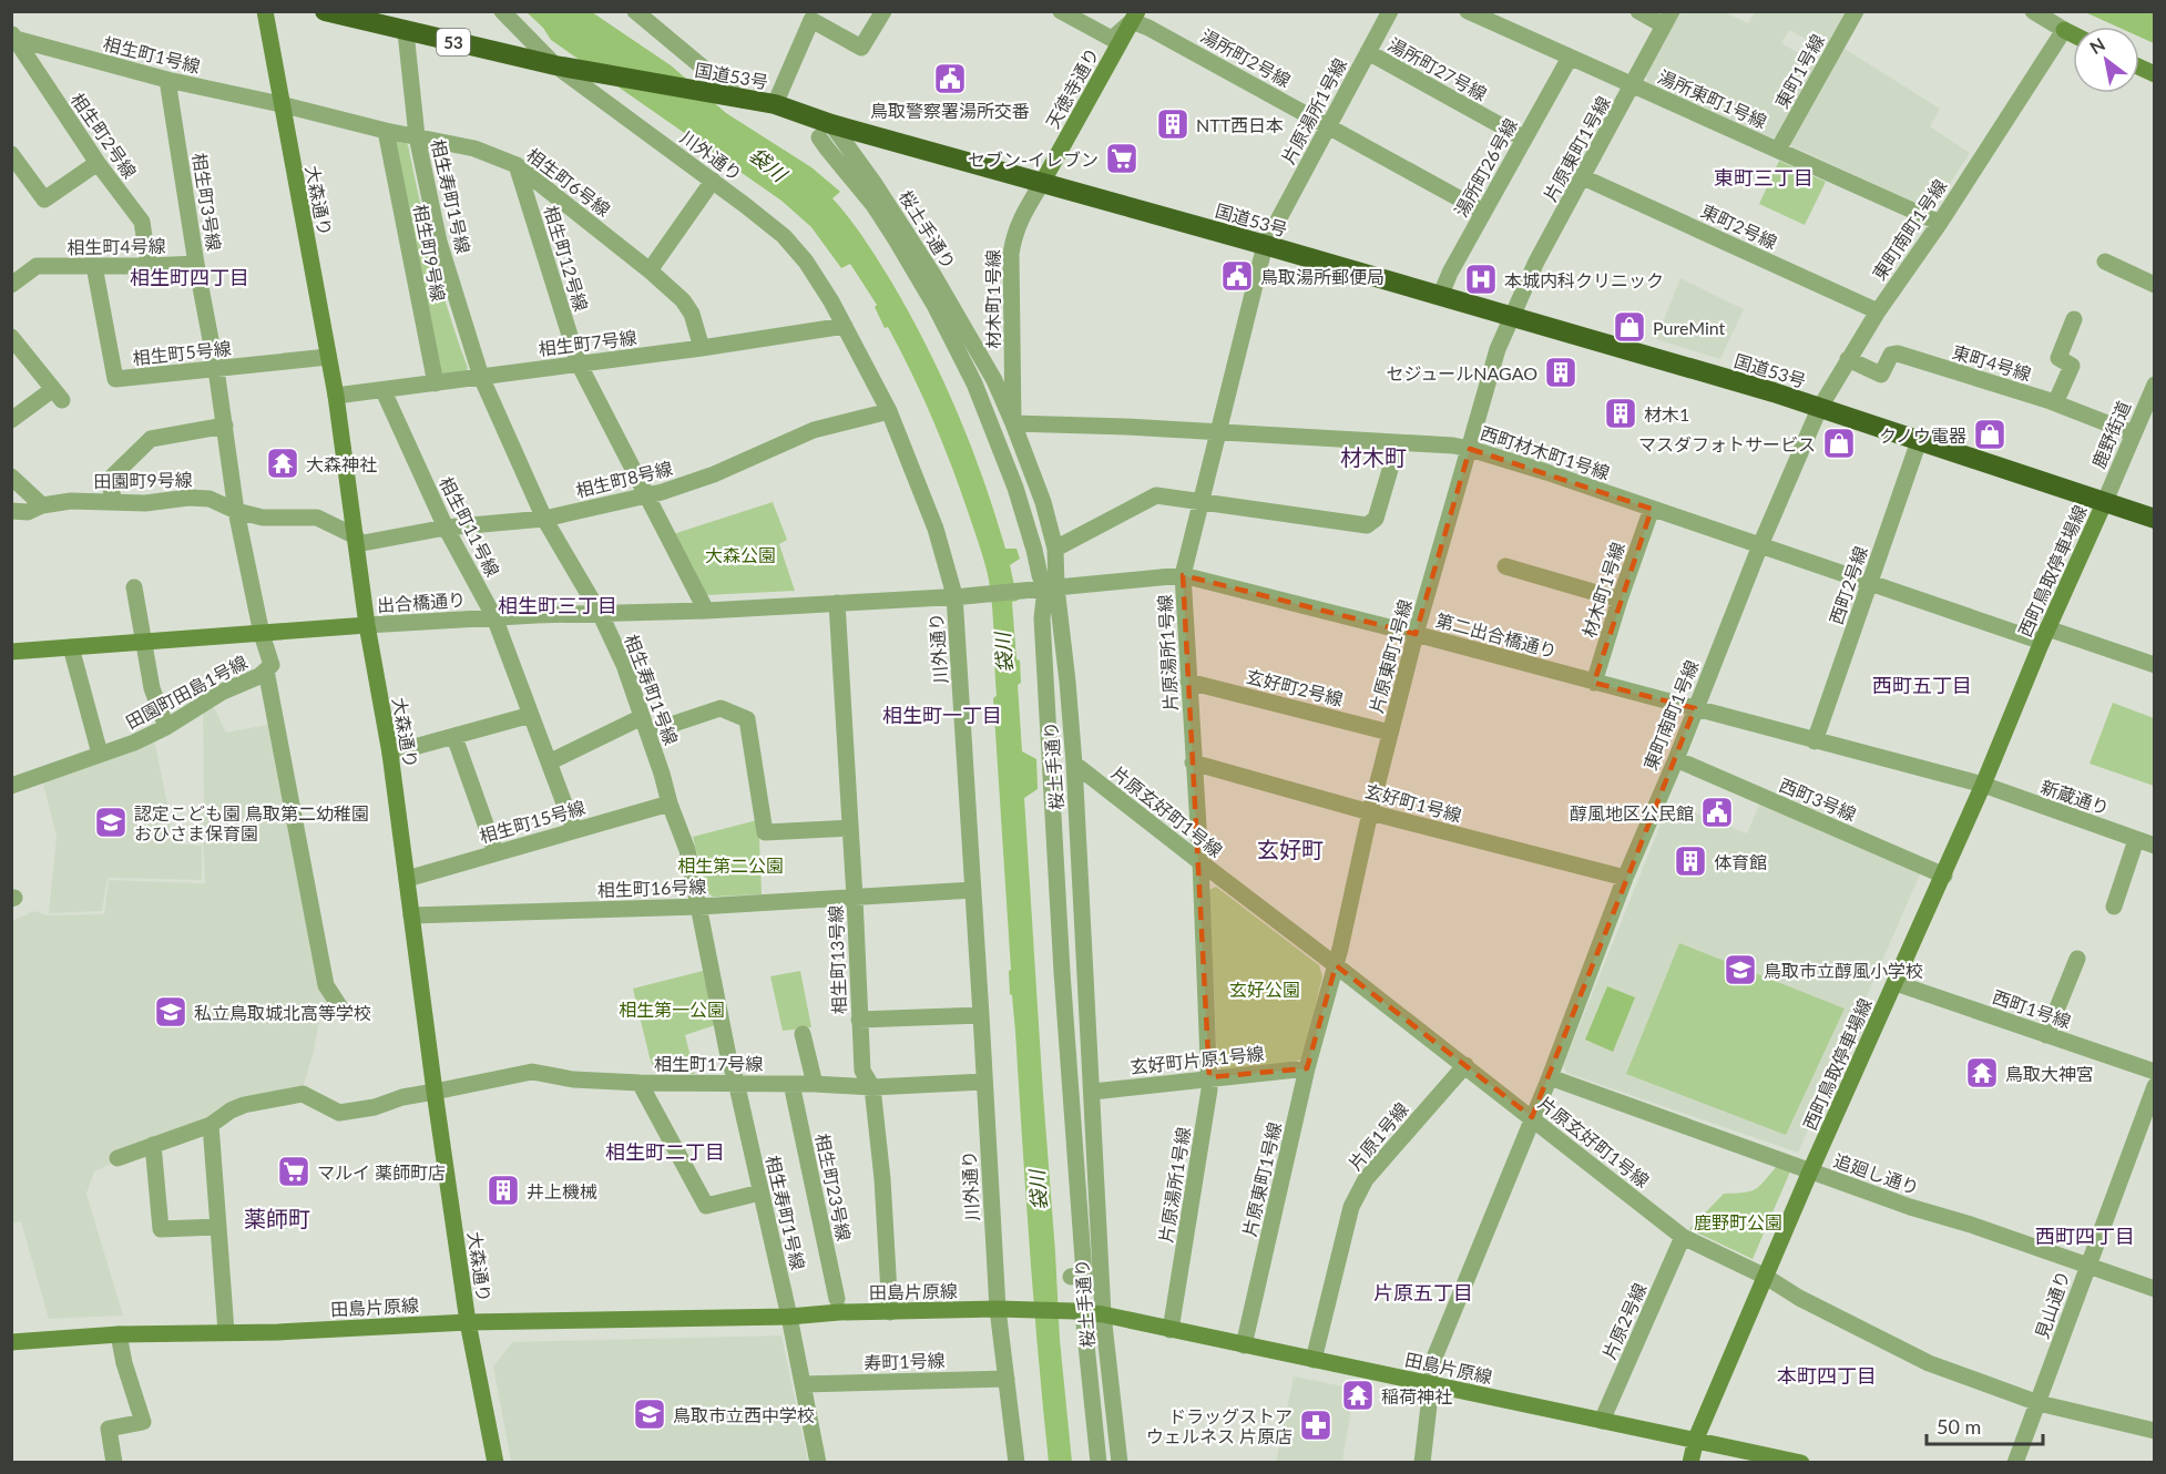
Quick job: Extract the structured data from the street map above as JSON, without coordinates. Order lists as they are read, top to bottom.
{
  "streets": {
    "highway": ["53", "国道53号"],
    "main road": [
      "天徳寺通り",
      "大森通り",
      "西町鳥取停車場線",
      "出合橋通り",
      "田島片原線"
    ],
    "street": [
      "相生町1号線",
      "湯所町2号線",
      "湯所町27号線",
      "東町1号線",
      "湯所東町1号線",
      "片原湯所1号線",
      "相生町2号線",
      "片原東町1号線",
      "川外通り",
      "湯所町26号線",
      "相生町6号線",
      "相生寿町1号線",
      "相生町3号線",
      "東町2号線",
      "桜土手通り",
      "東町南町1号線",
      "相生町4号線",
      "相生町9号線",
      "相生町12号線",
      "材木町1号線",
      "相生町7号線",
      "相生町5号線",
      "東町4号線",
      "鹿野街道",
      "西町材木町1号線",
      "相生町8号線",
      "田園町9号線",
      "相生町11号線",
      "西町2号線",
      "第二出合橋通り",
      "玄好町2号線",
      "田園町田島1号線",
      "新蔵通り",
      "西町3号線",
      "玄好町1号線",
      "片原玄好町1号線",
      "相生町15号線",
      "相生町16号線",
      "相生町13号線",
      "西町1号線",
      "玄好町片原1号線",
      "相生町17号線",
      "片原1号線",
      "追廻し通り",
      "相生町23号線",
      "見山通り",
      "片原2号線",
      "寿町1号線"
    ]
  },
  "crossings": [
    ["相生町1号線", "相生町2号線"],
    ["相生町1号線", "相生町6号線"],
    ["相生町1号線", "大森通り"],
    ["相生町1号線", "相生町3号線"],
    ["湯所町2号線", "天徳寺通り"],
    ["湯所町2号線", "片原湯所1号線"],
    ["湯所町2号線", "湯所町26号線"],
    ["湯所町27号線", "片原湯所1号線"],
    ["湯所町27号線", "湯所町26号線"],
    ["東町1号線", "湯所東町1号線"],
    ["国道53号", "天徳寺通り"],
    ["国道53号", "片原湯所1号線"],
    ["国道53号", "片原東町1号線"],
    ["国道53号", "川外通り"],
    ["国道53号", "湯所町26号線"],
    ["国道53号", "相生寿町1号線"],
    ["国道53号", "桜土手通り"],
    ["国道53号", "東町南町1号線"],
    ["国道53号", "材木町1号線"],
    ["国道53号", "鹿野街道"],
    ["国道53号", "西町鳥取停車場線"],
    ["国道53号", "西町2号線"],
    ["天徳寺通り", "材木町1号線"],
    ["湯所東町1号線", "片原東町1号線"],
    ["湯所東町1号線", "湯所町26号線"],
    ["湯所東町1号線", "東町南町1号線"],
    ["片原湯所1号線", "西町材木町1号線"],
    ["片原湯所1号線", "第二出合橋通り"],
    ["片原湯所1号線", "玄好町2号線"],
    ["片原湯所1号線", "玄好町1号線"],
    ["片原湯所1号線", "片原玄好町1号線"],
    ["片原湯所1号線", "玄好町片原1号線"],
    ["片原湯所1号線", "田島片原線"],
    ["相生町2号線", "相生町4号線"],
    ["片原東町1号線", "東町2号線"],
    ["片原東町1号線", "西町材木町1号線"],
    ["片原東町1号線", "第二出合橋通り"],
    ["片原東町1号線", "玄好町2号線"],
    ["片原東町1号線", "玄好町1号線"],
    ["片原東町1号線", "片原玄好町1号線"],
    ["片原東町1号線", "玄好町片原1号線"],
    ["片原東町1号線", "田島片原線"],
    ["川外通り", "相生町7号線"],
    ["川外通り", "相生町8号線"],
    ["川外通り", "出合橋通り"],
    ["川外通り", "第二出合橋通り"],
    ["川外通り", "相生町16号線"],
    ["川外通り", "相生町17号線"],
    ["川外通り", "田島片原線"],
    ["川外通り", "寿町1号線"],
    ["相生町6号線", "相生寿町1号線"],
    ["相生町6号線", "大森通り"],
    ["相生町6号線", "相生町9号線"],
    ["相生町6号線", "相生町12号線"],
    ["相生町6号線", "相生町7号線"],
    ["相生寿町1号線", "相生町7号線"],
    ["相生寿町1号線", "相生町8号線"],
    ["相生寿町1号線", "出合橋通り"],
    ["相生寿町1号線", "相生町15号線"],
    ["相生寿町1号線", "相生町16号線"],
    ["相生寿町1号線", "相生町17号線"],
    ["相生寿町1号線", "田島片原線"],
    ["相生寿町1号線", "寿町1号線"],
    ["大森通り", "相生町7号線"],
    ["大森通り", "相生町5号線"],
    ["大森通り", "相生町8号線"],
    ["大森通り", "田園町9号線"],
    ["大森通り", "出合橋通り"],
    ["大森通り", "相生町15号線"],
    ["大森通り", "相生町16号線"],
    ["大森通り", "相生町17号線"],
    ["大森通り", "田島片原線"],
    ["相生町3号線", "相生町4号線"],
    ["相生町3号線", "相生町5号線"],
    ["相生町3号線", "田園町9号線"],
    ["相生町3号線", "出合橋通り"],
    ["相生町3号線", "田園町田島1号線"],
    ["東町2号線", "東町南町1号線"],
    ["桜土手通り", "材木町1号線"],
    ["桜土手通り", "西町材木町1号線"],
    ["桜土手通り", "第二出合橋通り"],
    ["桜土手通り", "片原玄好町1号線"],
    ["桜土手通り", "玄好町片原1号線"],
    ["桜土手通り", "田島片原線"],
    ["東町南町1号線", "東町4号線"],
    ["東町南町1号線", "西町材木町1号線"],
    ["東町南町1号線", "第二出合橋通り"],
    ["東町南町1号線", "西町3号線"],
    ["東町南町1号線", "玄好町1号線"],
    ["東町南町1号線", "片原玄好町1号線"],
    ["東町南町1号線", "追廻し通り"],
    ["東町南町1号線", "田島片原線"],
    ["相生町4号線", "相生町5号線"],
    ["相生町9号線", "相生町7号線"],
    ["相生町12号線", "相生町7号線"],
    ["相生町12号線", "相生町8号線"],
    ["相生町12号線", "出合橋通り"],
    ["材木町1号線", "西町材木町1号線"],
    ["材木町1号線", "第二出合橋通り"],
    ["相生町7号線", "相生町11号線"],
    ["東町4号線", "鹿野街道"],
    ["鹿野街道", "西町鳥取停車場線"],
    ["西町材木町1号線", "西町鳥取停車場線"],
    ["西町材木町1号線", "西町2号線"],
    ["相生町8号線", "田園町9号線"],
    ["相生町8号線", "相生町11号線"],
    ["相生町11号線", "出合橋通り"],
    ["相生町11号線", "相生町15号線"],
    ["西町鳥取停車場線", "第二出合橋通り"],
    ["西町鳥取停車場線", "新蔵通り"],
    ["西町鳥取停車場線", "西町3号線"],
    ["西町鳥取停車場線", "片原玄好町1号線"],
    ["西町鳥取停車場線", "西町1号線"],
    ["西町鳥取停車場線", "追廻し通り"],
    ["西町鳥取停車場線", "田島片原線"],
    ["西町2号線", "第二出合橋通り"],
    ["出合橋通り", "第二出合橋通り"],
    ["出合橋通り", "田園町田島1号線"],
    ["出合橋通り", "相生町13号線"],
    ["第二出合橋通り", "新蔵通り"],
    ["片原玄好町1号線", "片原1号線"],
    ["片原玄好町1号線", "見山通り"],
    ["片原玄好町1号線", "片原2号線"],
    ["相生町16号線", "相生町13号線"],
    ["相生町13号線", "相生町17号線"],
    ["相生町13号線", "田島片原線"],
    ["相生町17号線", "相生町23号線"],
    ["片原1号線", "田島片原線"],
    ["追廻し通り", "見山通り"],
    ["田島片原線", "片原2号線"]
  ],
  "districts": [
    "東町三丁目",
    "相生町四丁目",
    "材木町",
    "相生町三丁目",
    "西町五丁目",
    "相生町一丁目",
    "玄好町",
    "相生町二丁目",
    "薬師町",
    "西町四丁目",
    "片原五丁目",
    "本町四丁目"
  ],
  "water": ["袋川"],
  "parks": [
    "大森公園",
    "相生第二公園",
    "玄好公園",
    "相生第一公園",
    "鹿野町公園"
  ],
  "places": {
    "public building": ["鳥取警察署湯所交番", "鳥取湯所郵便局", "醇風地区公民館"],
    "building": [
      "NTT西日本",
      "セジュールNAGAO",
      "材木1",
      "体育館",
      "井上機械"
    ],
    "supermarket": ["セブン-イレブン", "マルイ 薬師町店"],
    "hospital": ["本城内科クリニック"],
    "shop": ["PureMint", "クノウ電器", "マスダフォトサービス"],
    "temple": ["大森神社", "鳥取大神宮", "稲荷神社"],
    "school or university": [
      "認定こども園 鳥取第二幼稚園 おひさま保育園",
      "鳥取市立醇風小学校",
      "私立鳥取城北高等学校",
      "鳥取市立西中学校"
    ],
    "pharmacy": ["ドラッグストア ウェルネス 片原店"]
  },
  "scale_bar": "50 m",
  "north": "top left"
}
